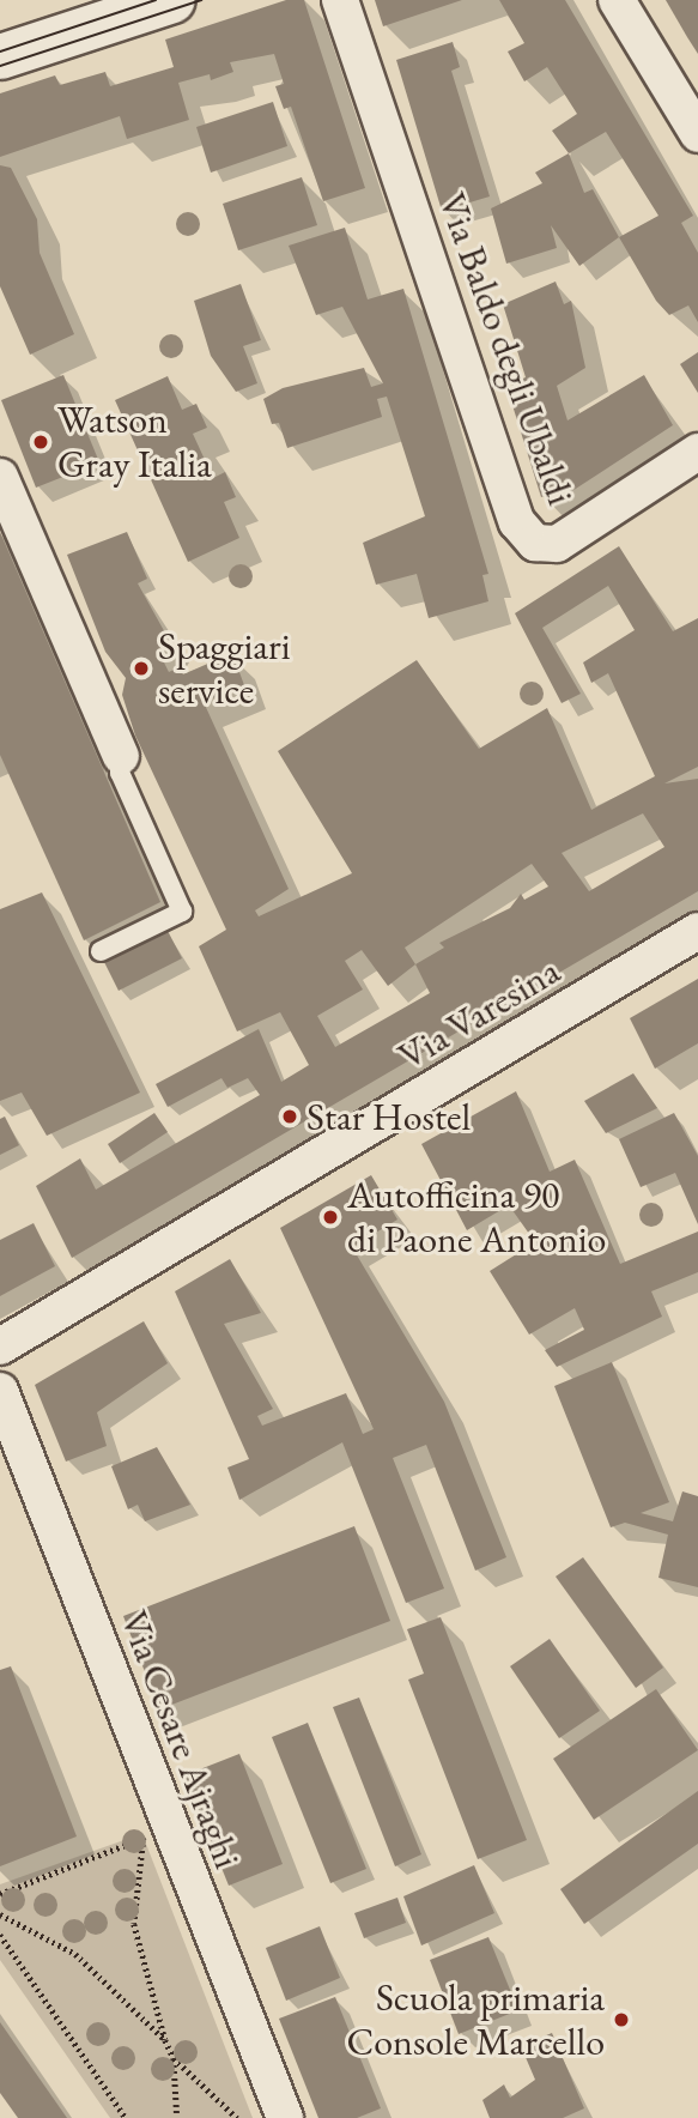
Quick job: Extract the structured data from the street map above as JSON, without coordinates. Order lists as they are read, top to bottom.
{
  "streets": {
    "street": ["Via Baldo degli Ubaldi", "Via Varesina", "Via Cesare Ajraghi"]
  },
  "places": [
    "Watson Gray Italia",
    "Spaggiari service",
    "Star Hostel",
    "Autofficina 90 di Paone Antonio",
    "Scuola primaria Console Marcello"
  ]
}
